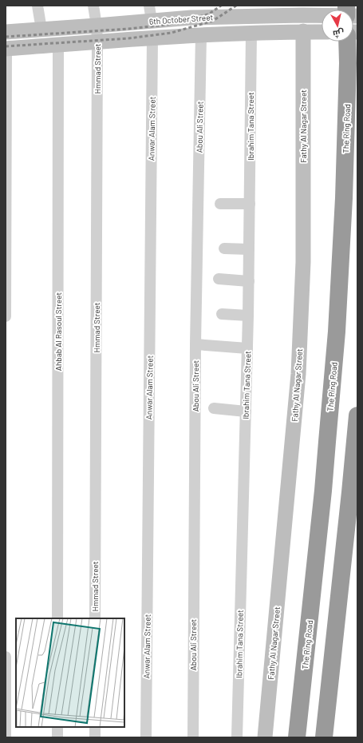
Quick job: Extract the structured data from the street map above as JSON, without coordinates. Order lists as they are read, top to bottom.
{
  "streets": {
    "highway": ["The Ring Road"],
    "street": [
      "6th October Street",
      "Hmmad Street",
      "Ibrahim Tana Street",
      "Fathy Al Nagar Street",
      "Abou Ali Street",
      "Anwar Alam Street",
      "Ahbab Al Rasoul Street"
    ]
  },
  "crossings": [
    ["6th October Street", "Hmmad Street"],
    ["6th October Street", "Ibrahim Tana Street"],
    ["6th October Street", "Fathy Al Nagar Street"],
    ["6th October Street", "Abou Ali Street"],
    ["6th October Street", "Anwar Alam Street"],
    ["6th October Street", "Ahbab Al Rasoul Street"]
  ],
  "north": "bottom"
}
